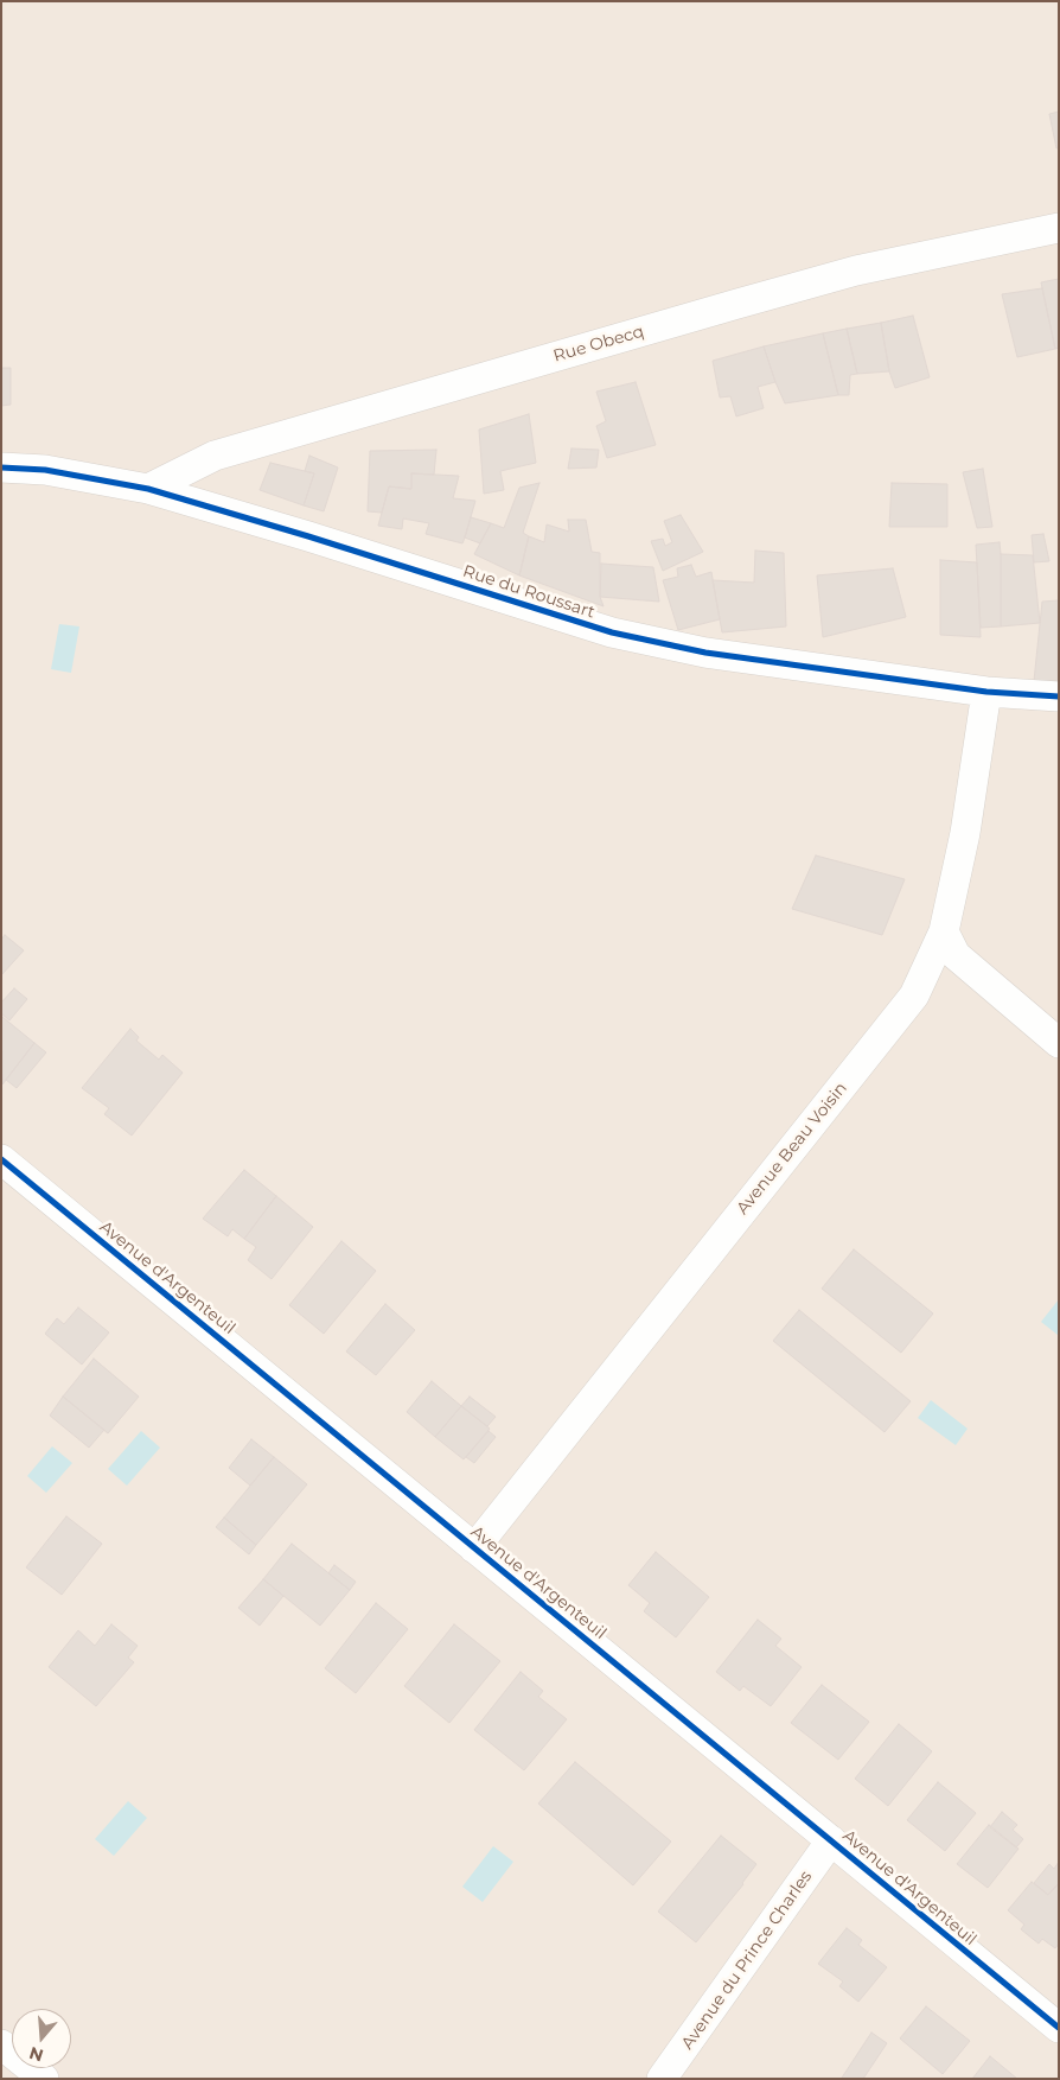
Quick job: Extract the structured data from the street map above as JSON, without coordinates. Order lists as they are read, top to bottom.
{
  "streets": {
    "street": [
      "Rue Obecq",
      "Rue du Roussart",
      "Avenue Beau Voisin",
      "Avenue d'Argenteuil",
      "Avenue du Prince Charles"
    ]
  },
  "crossings": [
    ["Rue Obecq", "Rue du Roussart"],
    ["Rue du Roussart", "Avenue Beau Voisin"],
    ["Avenue Beau Voisin", "Avenue d'Argenteuil"],
    ["Avenue d'Argenteuil", "Avenue du Prince Charles"]
  ],
  "north": "bottom"
}
